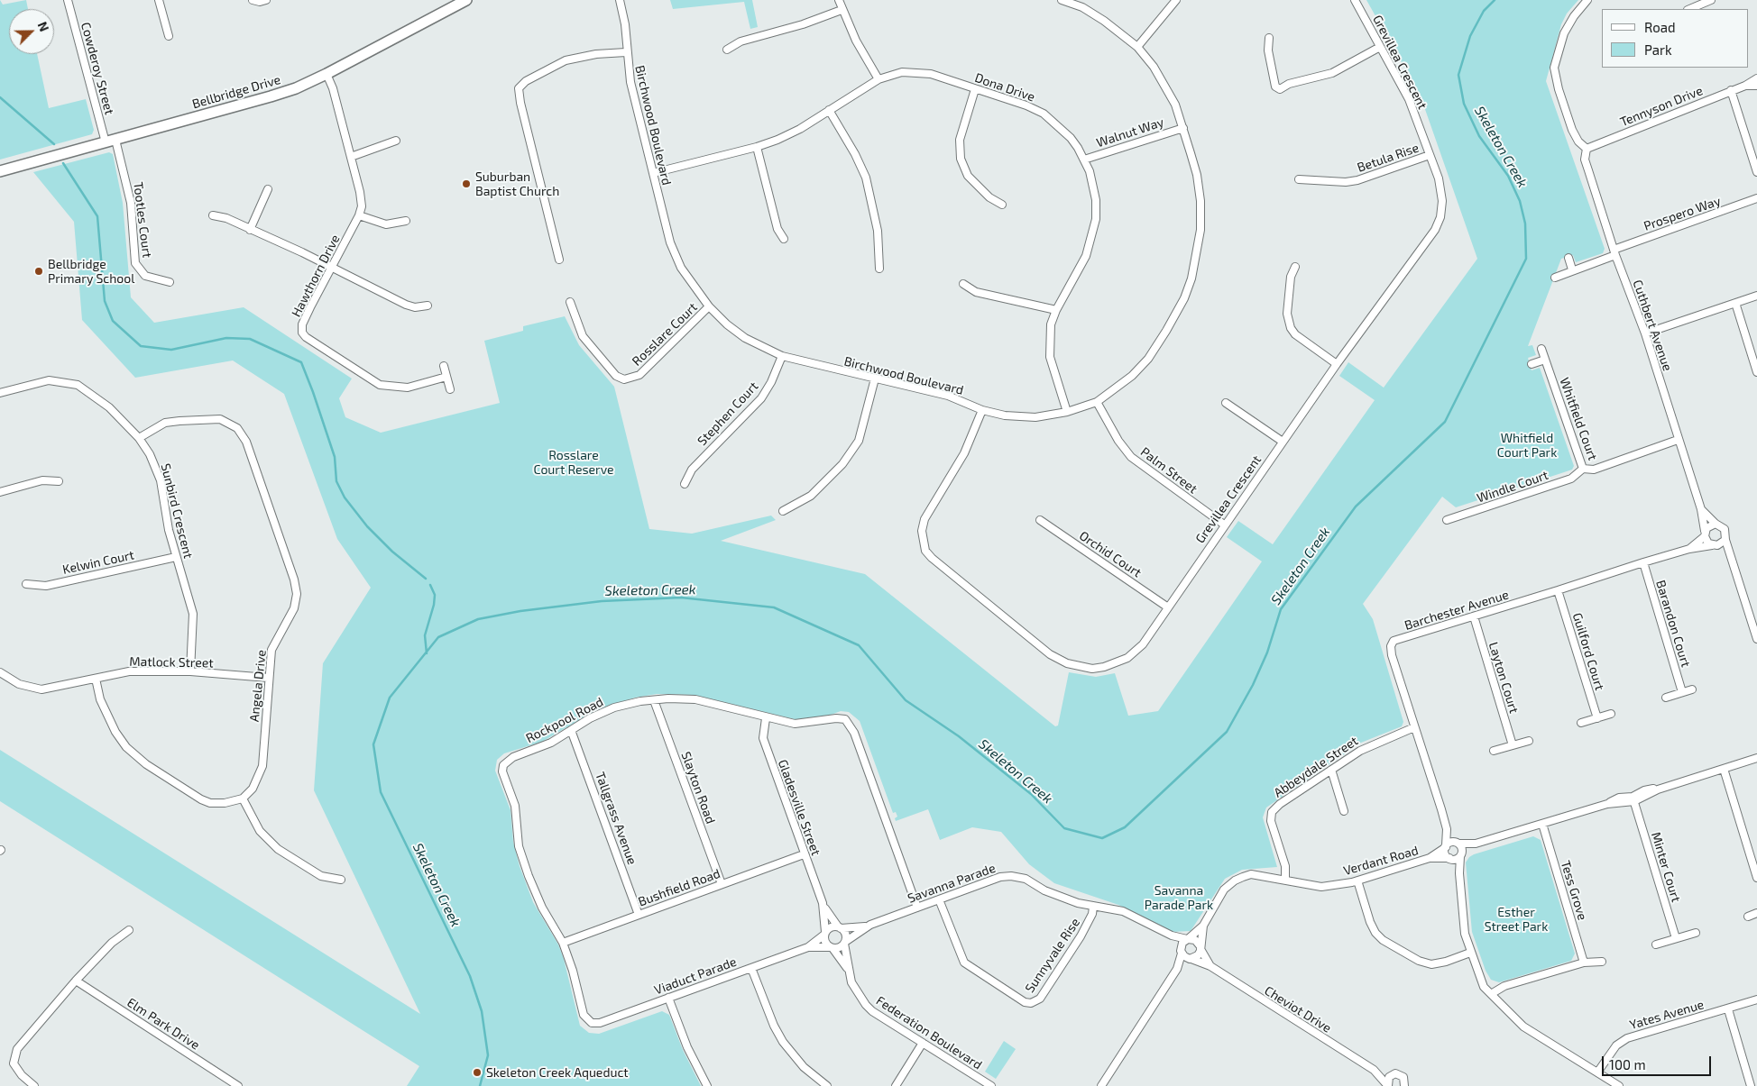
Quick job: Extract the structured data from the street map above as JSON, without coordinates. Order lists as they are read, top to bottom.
{
  "streets": {
    "street": [
      "Grevillea Crescent",
      "Cowderoy Street",
      "Dona Drive",
      "Bellbridge Drive",
      "Tennyson Drive",
      "Birchwood Boulevard",
      "Walnut Way",
      "Betula Rise",
      "Prospero Way",
      "Tootles Court",
      "Hawthorn Drive",
      "Cuthbert Avenue",
      "Rosslare Court",
      "Stephen Court",
      "Whitfield Court",
      "Palm Street",
      "Windle Court",
      "Sunbird Crescent",
      "Orchid Court",
      "Kelwin Court",
      "Barchester Avenue",
      "Barandon Court",
      "Guilford Court",
      "Matlock Street",
      "Layton Court",
      "Angela Drive",
      "Rockpool Road",
      "Abbeydale Street",
      "Slayton Road",
      "Gladesville Street",
      "Tallgrass Avenue",
      "Verdant Road",
      "Minter Court",
      "Savanna Parade",
      "Bushfield Road",
      "Tess Grove",
      "Sunnyvale Rise",
      "Viaduct Parade",
      "Cheviot Drive",
      "Yates Avenue",
      "Elm Park Drive",
      "Federation Boulevard"
    ]
  },
  "crossings": [
    ["Grevillea Crescent", "Birchwood Boulevard"],
    ["Grevillea Crescent", "Betula Rise"],
    ["Grevillea Crescent", "Palm Street"],
    ["Grevillea Crescent", "Orchid Court"],
    ["Cowderoy Street", "Bellbridge Drive"],
    ["Cowderoy Street", "Tootles Court"],
    ["Dona Drive", "Birchwood Boulevard"],
    ["Dona Drive", "Walnut Way"],
    ["Bellbridge Drive", "Tootles Court"],
    ["Bellbridge Drive", "Hawthorn Drive"],
    ["Tennyson Drive", "Cuthbert Avenue"],
    ["Birchwood Boulevard", "Walnut Way"],
    ["Birchwood Boulevard", "Rosslare Court"],
    ["Birchwood Boulevard", "Stephen Court"],
    ["Birchwood Boulevard", "Palm Street"],
    ["Prospero Way", "Cuthbert Avenue"],
    ["Cuthbert Avenue", "Whitfield Court"],
    ["Cuthbert Avenue", "Barchester Avenue"],
    ["Whitfield Court", "Windle Court"],
    ["Sunbird Crescent", "Kelwin Court"],
    ["Sunbird Crescent", "Matlock Street"],
    ["Sunbird Crescent", "Angela Drive"],
    ["Barchester Avenue", "Barandon Court"],
    ["Barchester Avenue", "Guilford Court"],
    ["Barchester Avenue", "Layton Court"],
    ["Barchester Avenue", "Abbeydale Street"],
    ["Barchester Avenue", "Verdant Road"],
    ["Matlock Street", "Angela Drive"],
    ["Rockpool Road", "Slayton Road"],
    ["Rockpool Road", "Gladesville Street"],
    ["Rockpool Road", "Tallgrass Avenue"],
    ["Rockpool Road", "Savanna Parade"],
    ["Rockpool Road", "Bushfield Road"],
    ["Rockpool Road", "Viaduct Parade"],
    ["Abbeydale Street", "Verdant Road"],
    ["Slayton Road", "Bushfield Road"],
    ["Gladesville Street", "Savanna Parade"],
    ["Gladesville Street", "Bushfield Road"],
    ["Gladesville Street", "Viaduct Parade"],
    ["Gladesville Street", "Federation Boulevard"],
    ["Tallgrass Avenue", "Bushfield Road"],
    ["Verdant Road", "Savanna Parade"],
    ["Verdant Road", "Cheviot Drive"],
    ["Savanna Parade", "Sunnyvale Rise"],
    ["Savanna Parade", "Viaduct Parade"],
    ["Savanna Parade", "Cheviot Drive"],
    ["Savanna Parade", "Federation Boulevard"],
    ["Viaduct Parade", "Federation Boulevard"]
  ],
  "water": ["Skeleton Creek"],
  "parks": [
    "Whitfield Court Park",
    "Rosslare Court Reserve",
    "Savanna Parade Park",
    "Esther Street Park"
  ],
  "places": ["Suburban Baptist Church", "Bellbridge Primary School", "Skeleton Creek Aqueduct"],
  "legend": ["Road", "Park"],
  "scale_bar": "100 m",
  "north": "top right"
}
